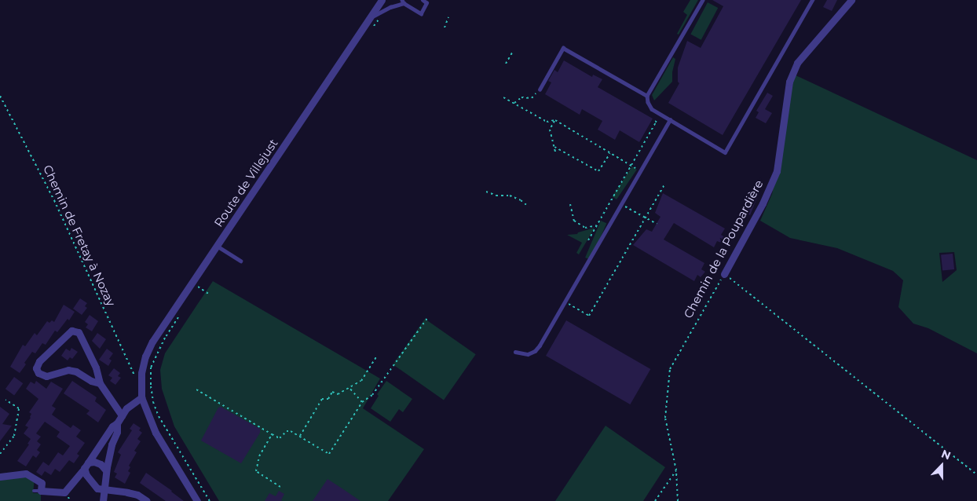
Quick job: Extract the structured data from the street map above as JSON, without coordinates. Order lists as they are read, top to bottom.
{
  "streets": {
    "street": ["Route de Villejust", "Chemin de la Poupardière"],
    "path": ["Chemin de Fretay à Nozay"]
  },
  "crossings": [
    ["Route de Villejust", "Chemin de Fretay à Nozay"]
  ],
  "north": "top"
}
